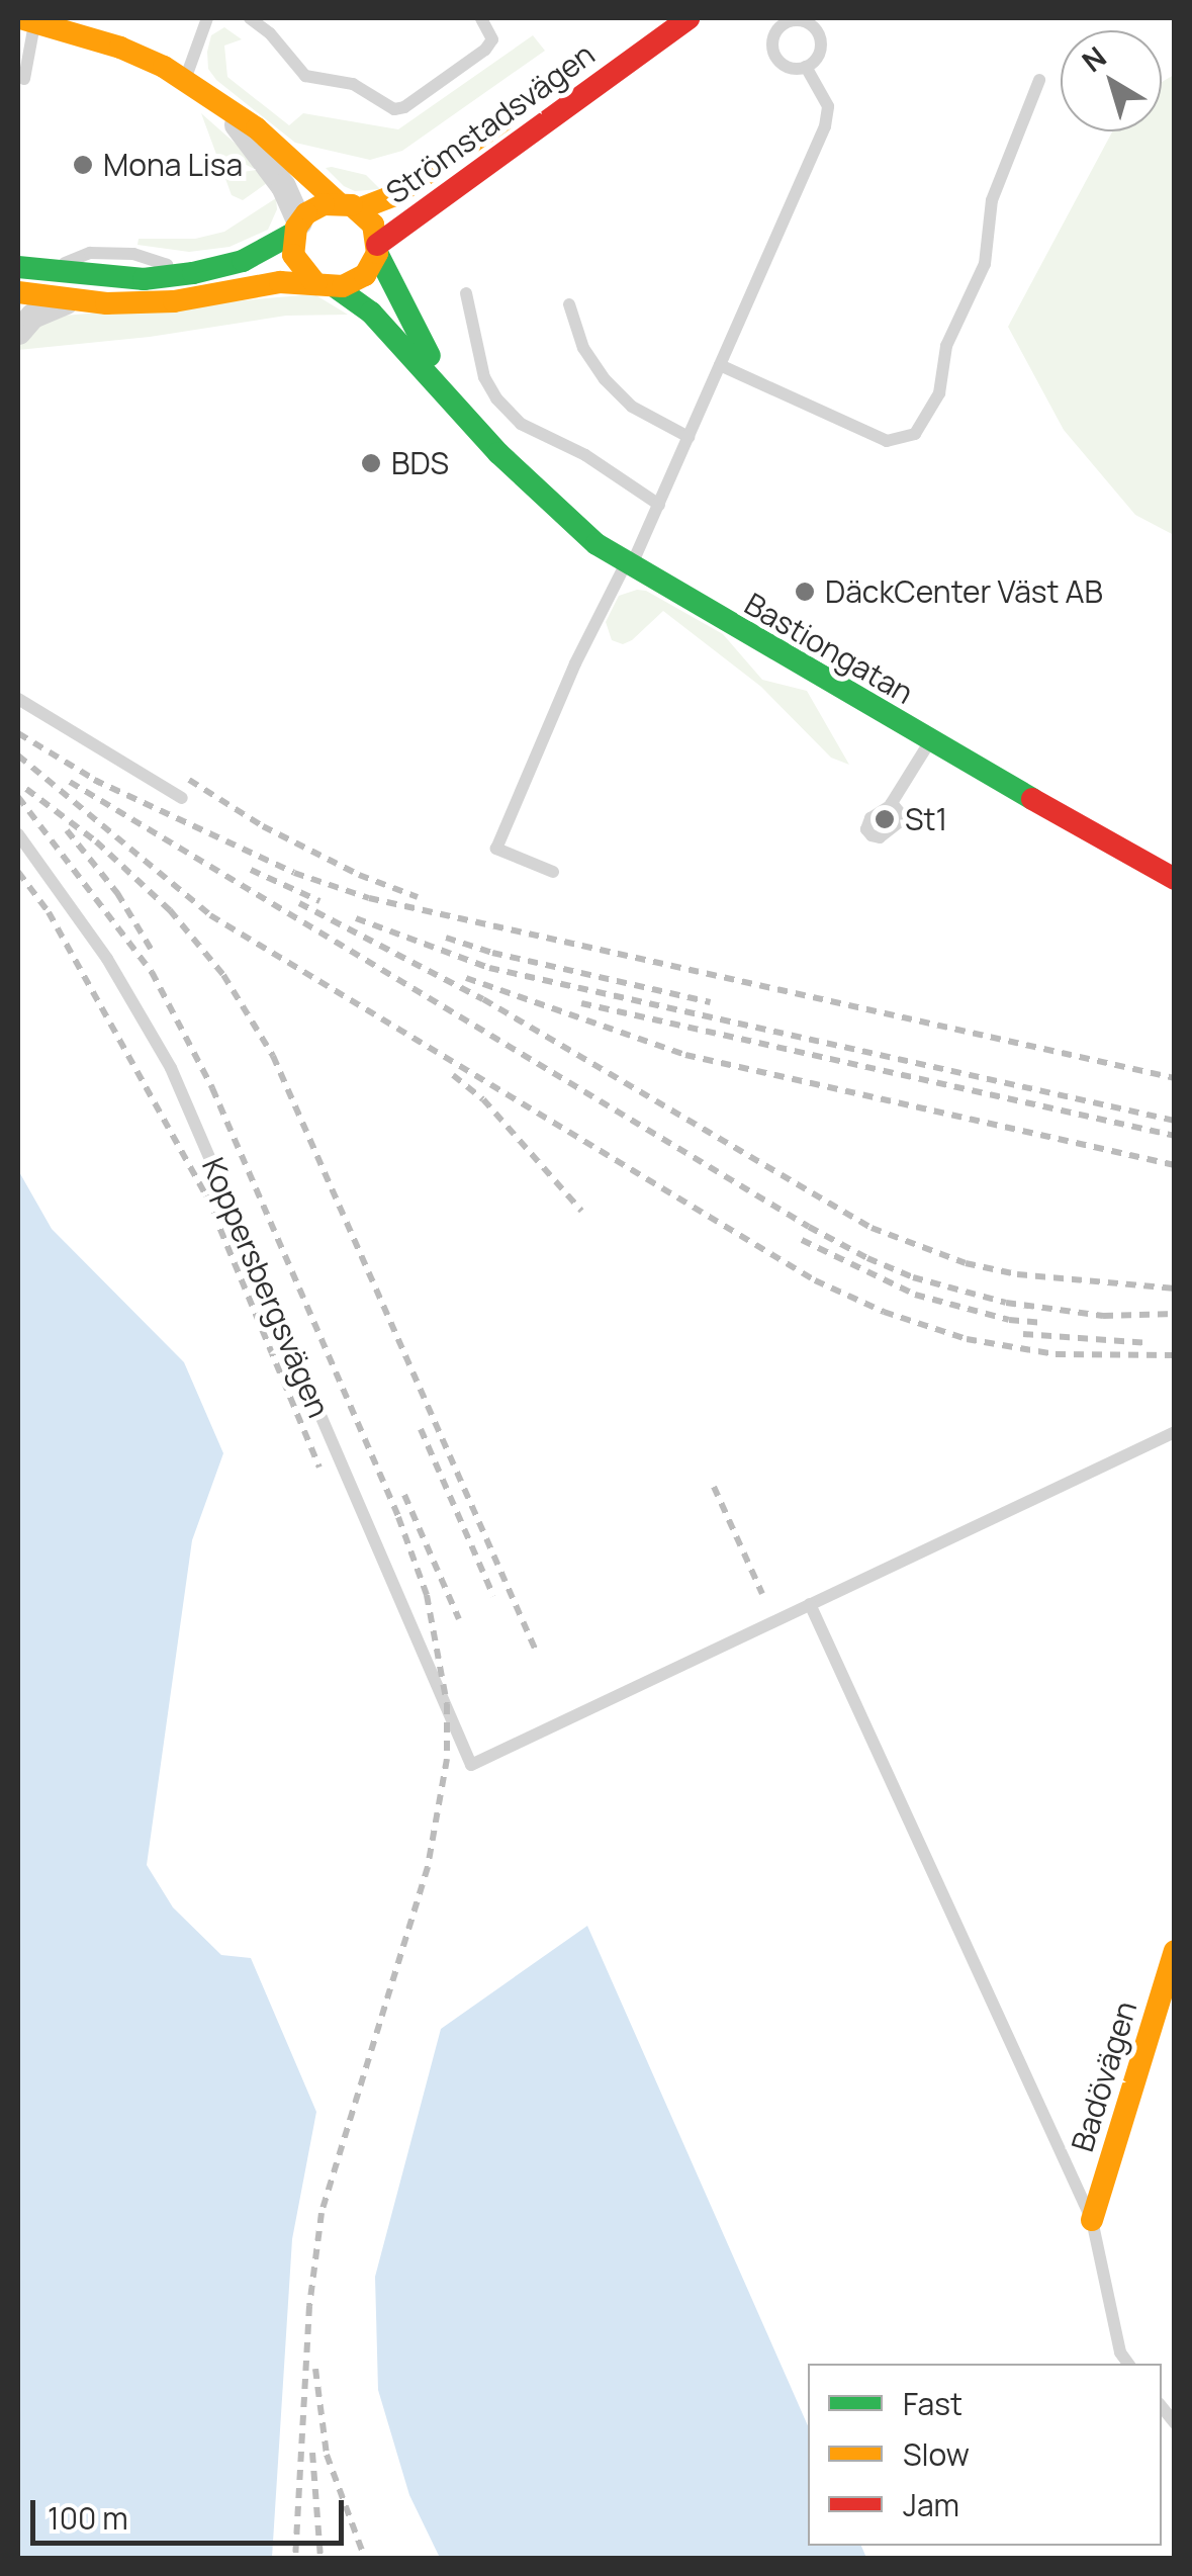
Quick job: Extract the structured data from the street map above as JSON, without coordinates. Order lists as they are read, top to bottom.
{
  "streets": {
    "main road": ["Strömstadsvägen", "Bastiongatan", "Badövägen"],
    "lane": ["Koppersbergsvägen"]
  },
  "crossings": [
    ["Strömstadsvägen", "Bastiongatan"]
  ],
  "places": [
    "Mona Lisa",
    "BDS",
    "DäckCenter Väst AB",
    "St1"
  ],
  "legend": ["Fast", "Slow", "Jam"],
  "scale_bar": "100 m",
  "north": "top left"
}
